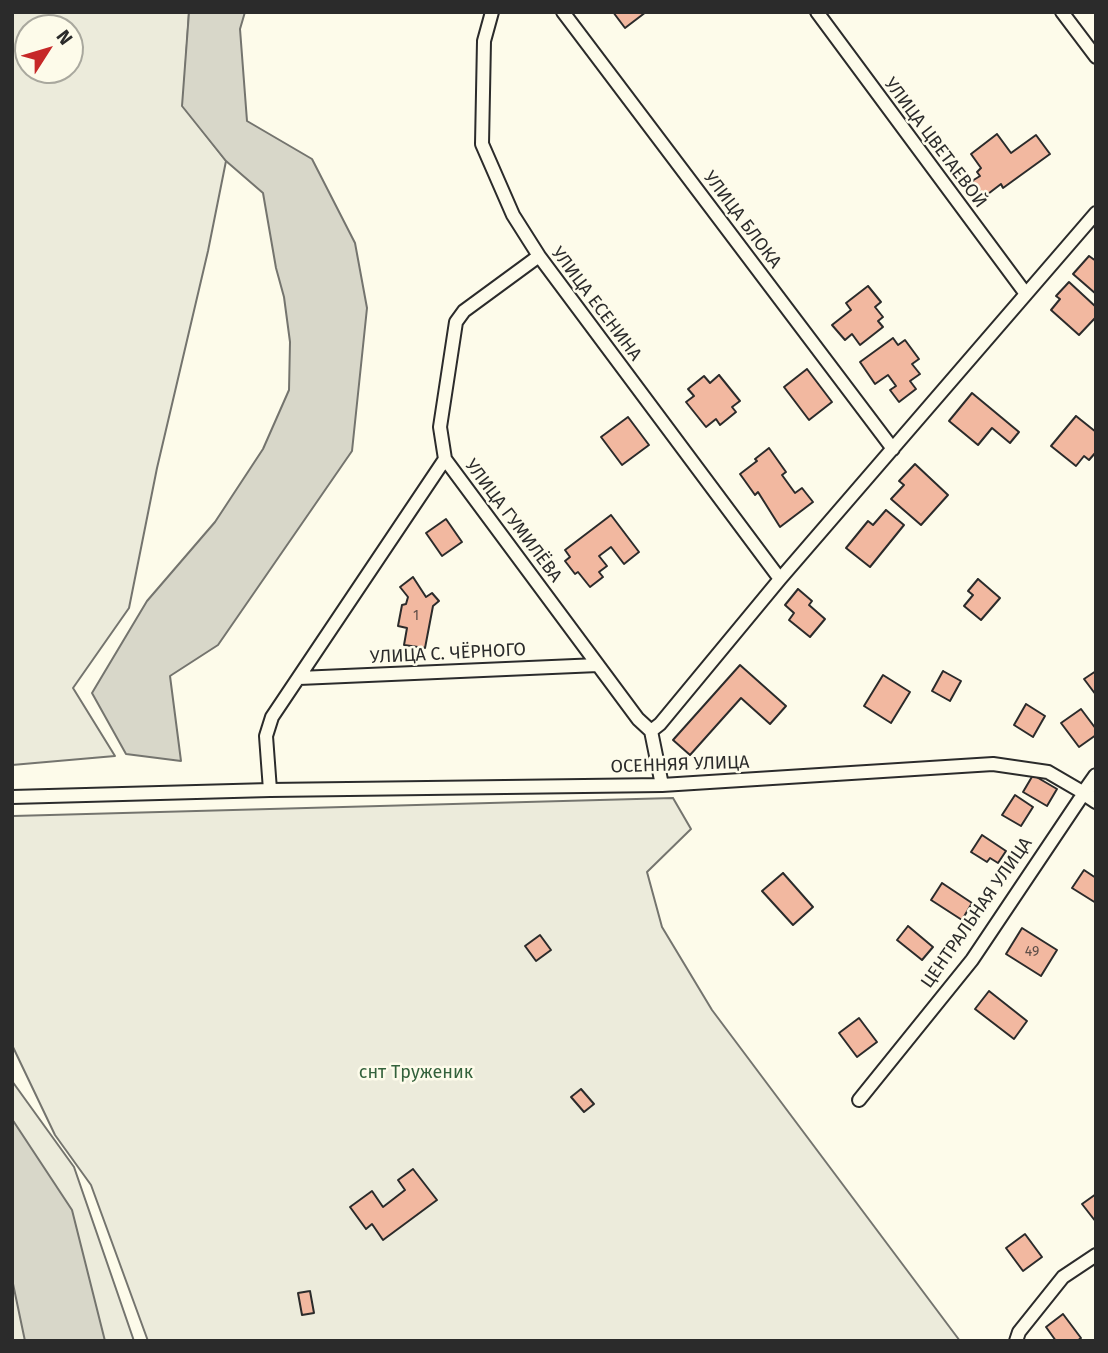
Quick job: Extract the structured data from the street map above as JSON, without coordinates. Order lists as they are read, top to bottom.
{
  "streets": {
    "street": [
      "УЛИЦА ЦВЕТАЕВОЙ",
      "УЛИЦА БЛОКА",
      "УЛИЦА ЕСЕНИНА",
      "УЛИЦА ГУМИЛЁВА",
      "УЛИЦА С. ЧЁРНОГО",
      "ОСЕННЯЯ УЛИЦА",
      "ЦЕНТРАЛЬНАЯ УЛИЦА"
    ]
  },
  "crossings": [
    ["УЛИЦА ЕСЕНИНА", "УЛИЦА ГУМИЛЁВА"],
    ["УЛИЦА ГУМИЛЁВА", "УЛИЦА С. ЧЁРНОГО"],
    ["ОСЕННЯЯ УЛИЦА", "ЦЕНТРАЛЬНАЯ УЛИЦА"]
  ],
  "parks": ["снт Труженик"],
  "house_numbers": ["1", "49"],
  "north": "top right"
}
